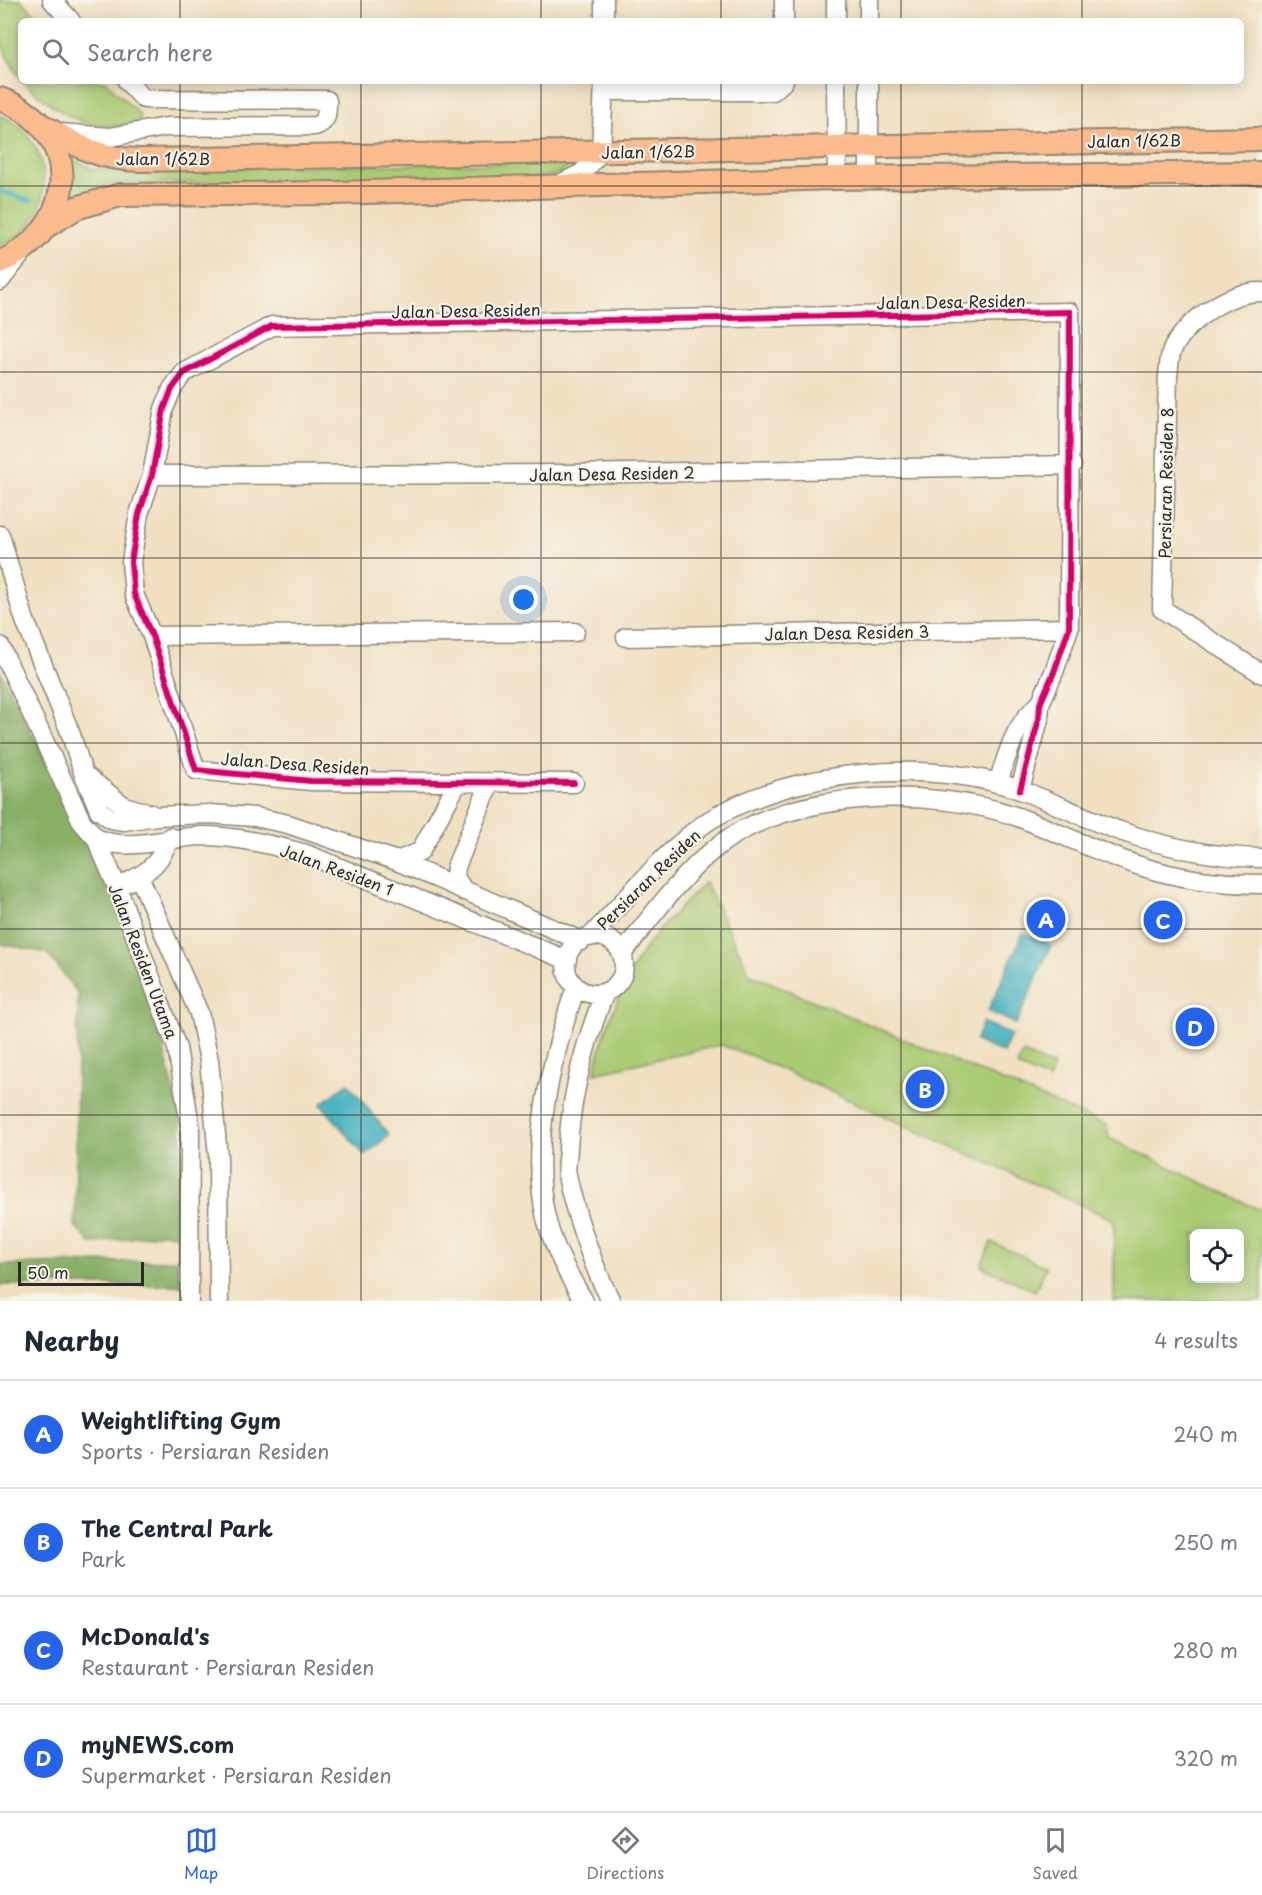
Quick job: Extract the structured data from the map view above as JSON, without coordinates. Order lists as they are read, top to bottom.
{
  "streets": {
    "main road": ["Jalan 1/62B"],
    "street": [
      "Jalan Desa Residen",
      "Jalan Desa Residen 2",
      "Persiaran Residen 8",
      "Jalan Desa Residen 3",
      "Jalan Residen 1",
      "Persiaran Residen",
      "Jalan Residen Utama"
    ]
  },
  "crossings": [
    ["Jalan Desa Residen", "Jalan Desa Residen 2"],
    ["Jalan Desa Residen", "Jalan Desa Residen 3"],
    ["Jalan Desa Residen", "Persiaran Residen"],
    ["Jalan Residen 1", "Persiaran Residen"],
    ["Jalan Residen 1", "Jalan Residen Utama"]
  ],
  "scale_bar": "50 m",
  "page": {
    "search": "Search here",
    "pins": [
      "A",
      "C",
      "D",
      "B"
    ],
    "scale": "50 m",
    "heading": ["Nearby", "4 results"],
    "list": [
      {
        "mark": "A",
        "name": "Weightlifting Gym",
        "note": "Sports · Persiaran Residen",
        "value": "240 m"
      },
      {
        "mark": "B",
        "name": "The Central Park",
        "note": "Park",
        "value": "250 m"
      },
      {
        "mark": "C",
        "name": "McDonald's",
        "note": "Restaurant · Persiaran Residen",
        "value": "280 m"
      },
      {
        "mark": "D",
        "name": "myNEWS.com",
        "note": "Supermarket · Persiaran Residen",
        "value": "320 m"
      }
    ],
    "nav": ["Map", "Directions", "Saved"]
  }
}
